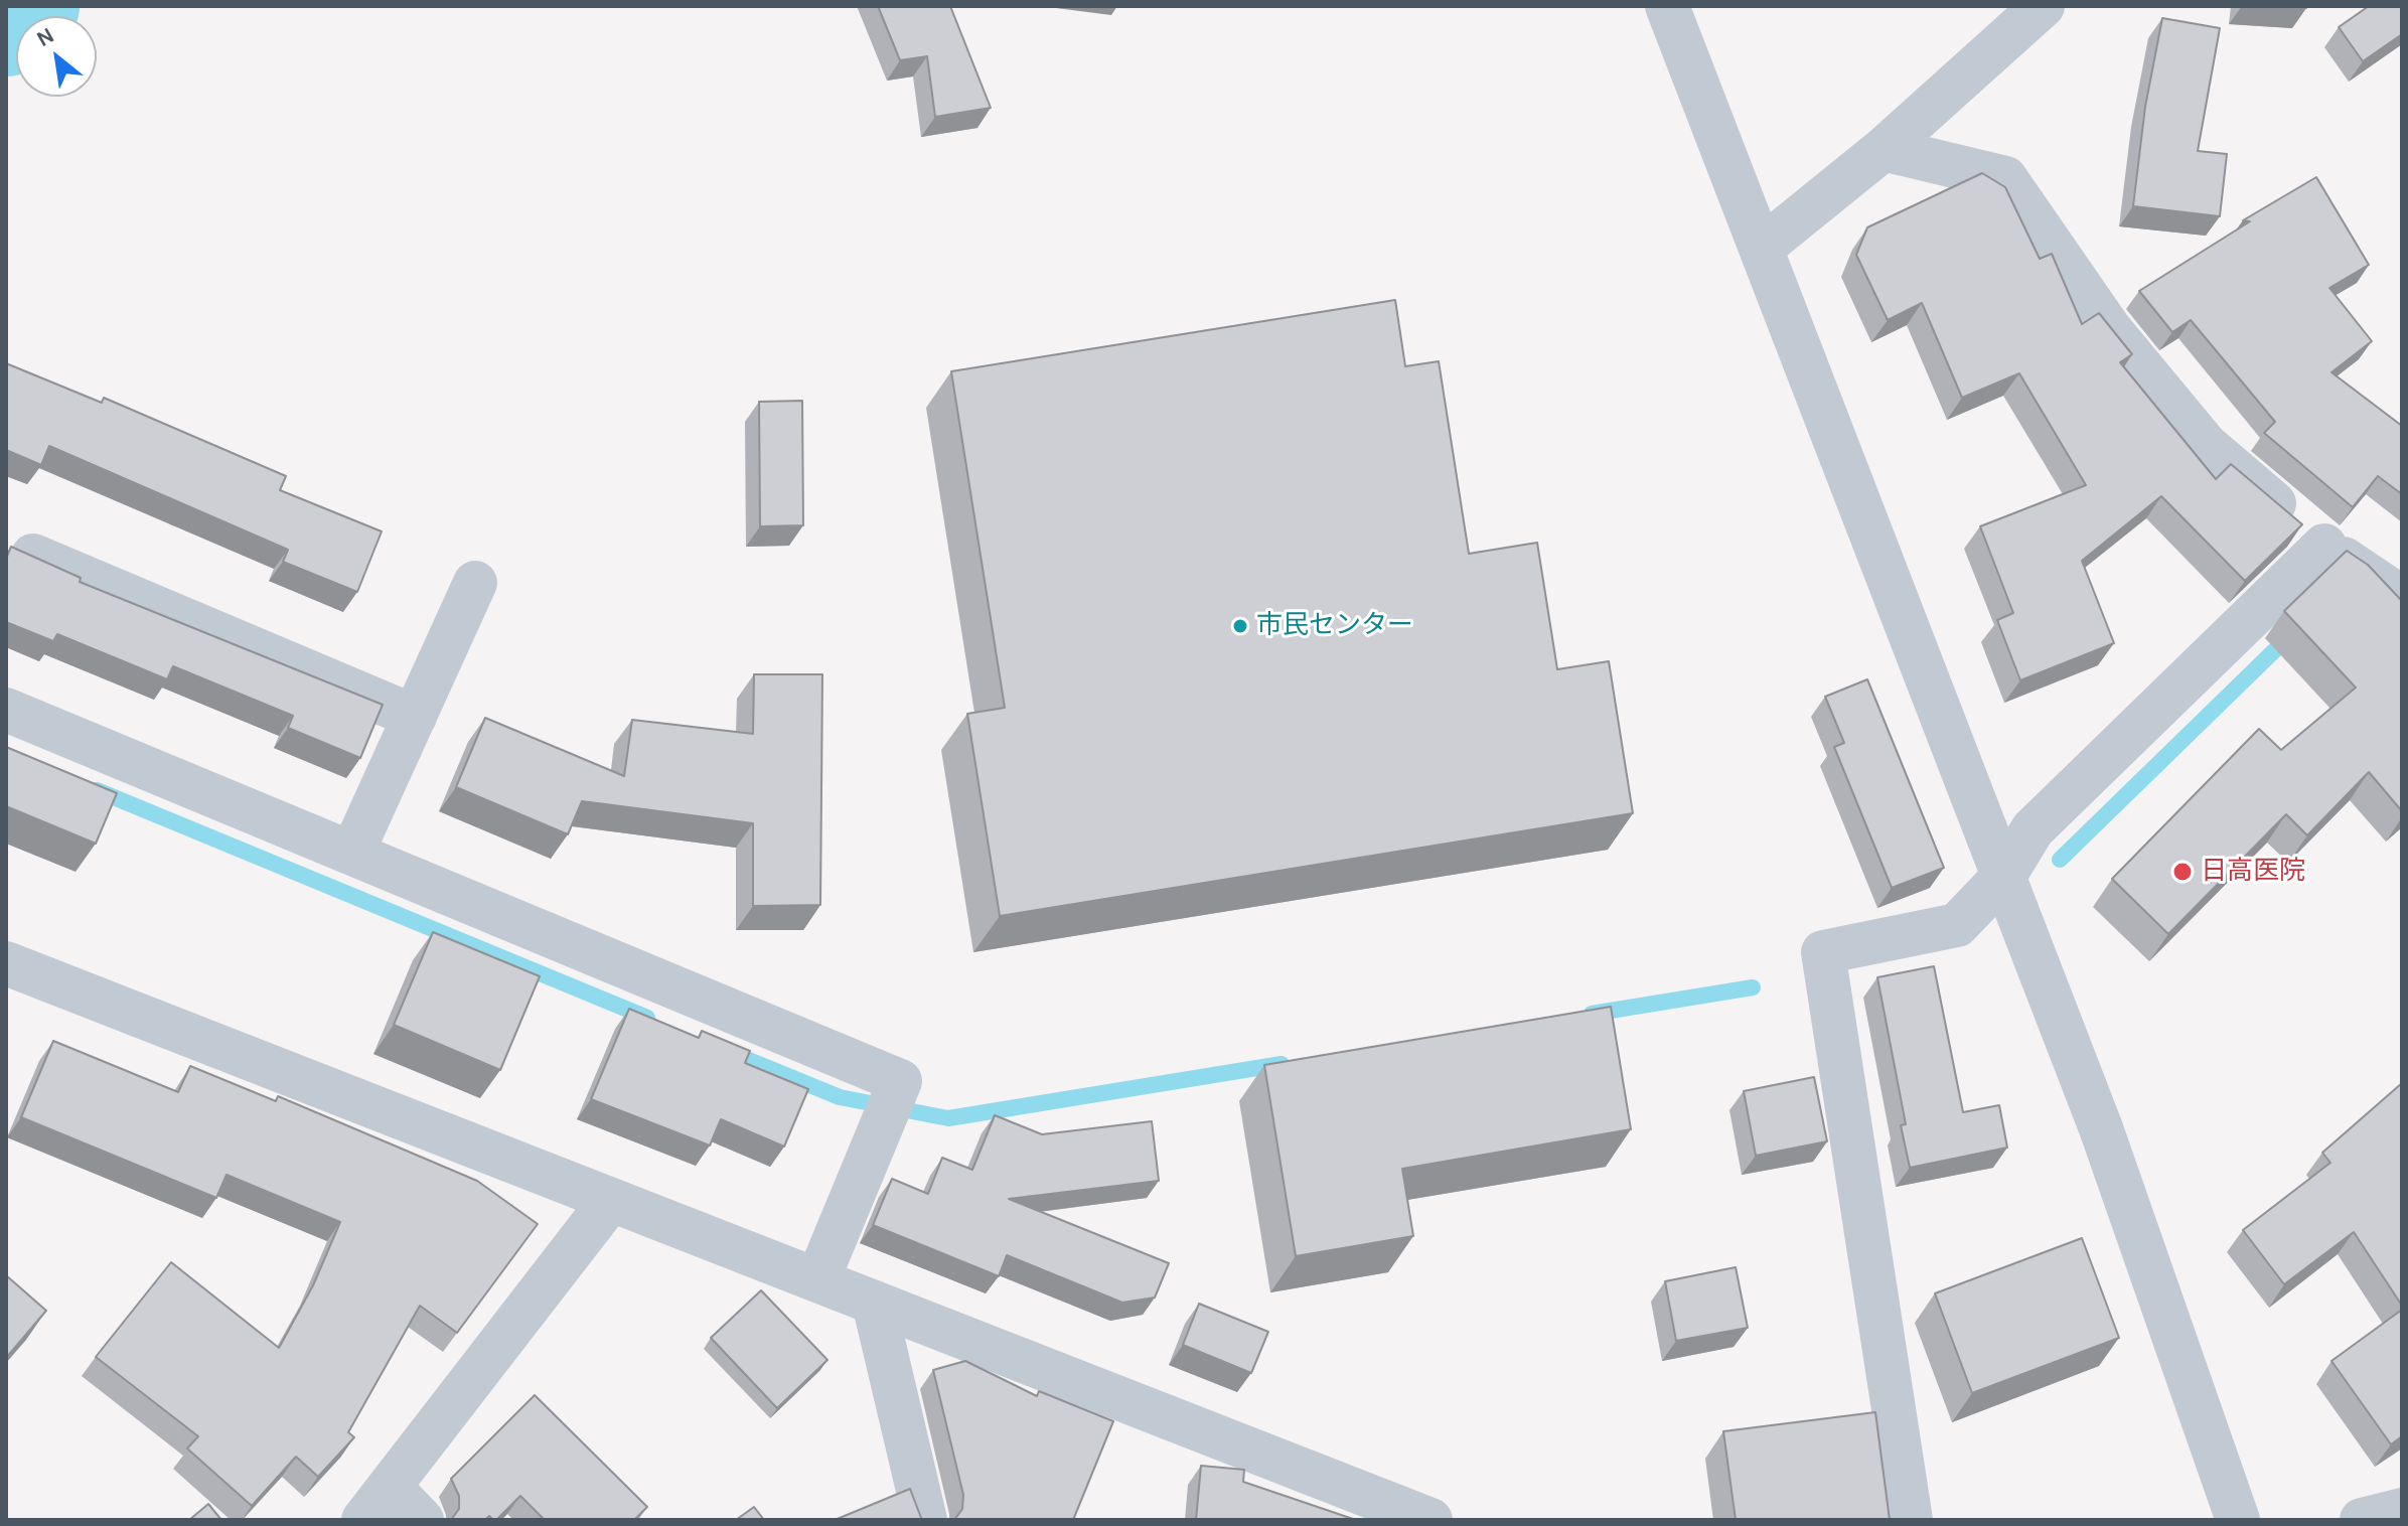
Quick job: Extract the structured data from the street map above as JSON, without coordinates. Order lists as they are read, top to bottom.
{
  "places": ["市民センター", "日高医院"],
  "north": "top left"
}
